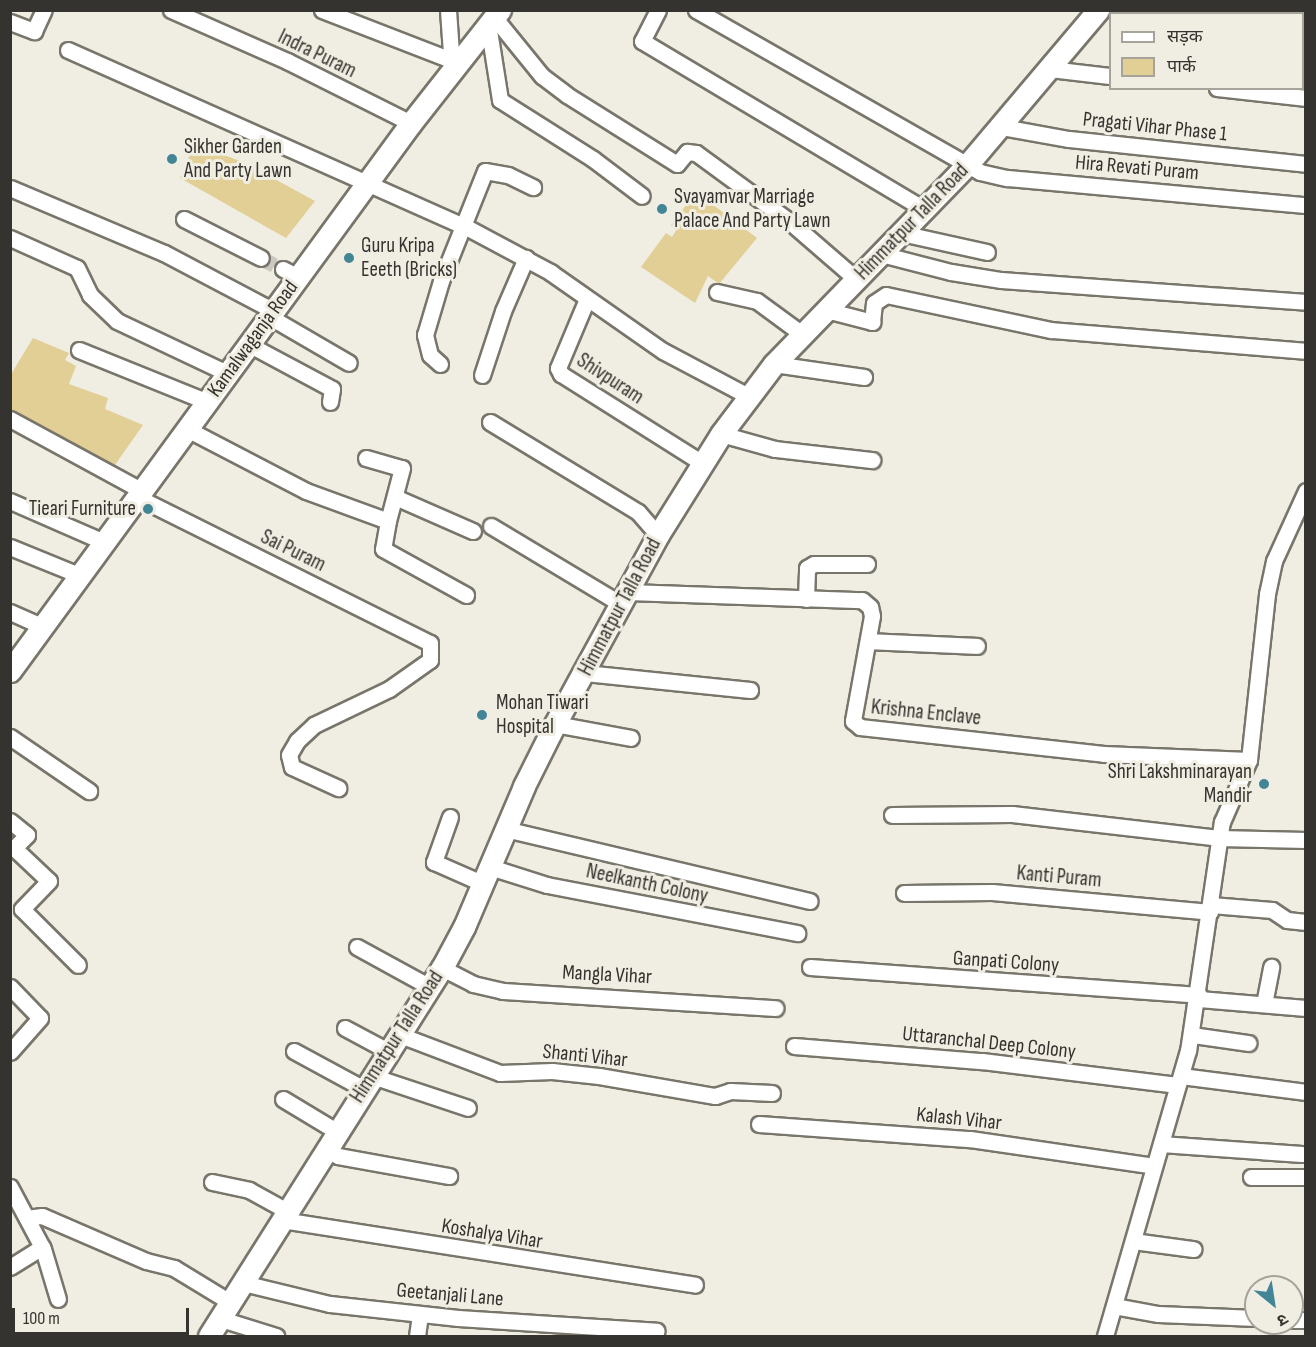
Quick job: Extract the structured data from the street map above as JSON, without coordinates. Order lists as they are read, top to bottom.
{
  "streets": {
    "street": [
      "Indra Puram",
      "Pragati Vihar Phase 1",
      "Hira Revati Puram",
      "Himmatpur Talla Road",
      "Kamalwaganja Road",
      "Shivpuram",
      "Sai Puram",
      "Krishna Enclave",
      "Kanti Puram",
      "Neelkanth Colony",
      "Ganpati Colony",
      "Mangla Vihar",
      "Uttaranchal Deep Colony",
      "Shanti Vihar",
      "Kalash Vihar",
      "Koshalya Vihar",
      "Geetanjali Lane"
    ]
  },
  "crossings": [
    ["Indra Puram", "Kamalwaganja Road"],
    ["Pragati Vihar Phase 1", "Himmatpur Talla Road"],
    ["Hira Revati Puram", "Himmatpur Talla Road"],
    ["Himmatpur Talla Road", "Shivpuram"],
    ["Himmatpur Talla Road", "Krishna Enclave"],
    ["Himmatpur Talla Road", "Neelkanth Colony"],
    ["Himmatpur Talla Road", "Mangla Vihar"],
    ["Himmatpur Talla Road", "Shanti Vihar"],
    ["Himmatpur Talla Road", "Koshalya Vihar"],
    ["Himmatpur Talla Road", "Geetanjali Lane"],
    ["Kamalwaganja Road", "Sai Puram"]
  ],
  "places": [
    "Sikher Garden And Party Lawn",
    "Svayamvar Marriage Palace And Party Lawn",
    "Guru Kripa Eeeth (Bricks)",
    "Tieari Furniture",
    "Mohan Tiwari Hospital",
    "Shri Lakshminarayan Mandir"
  ],
  "legend": ["सड़क", "पार्क"],
  "scale_bar": "100 m",
  "north": "bottom right"
}
